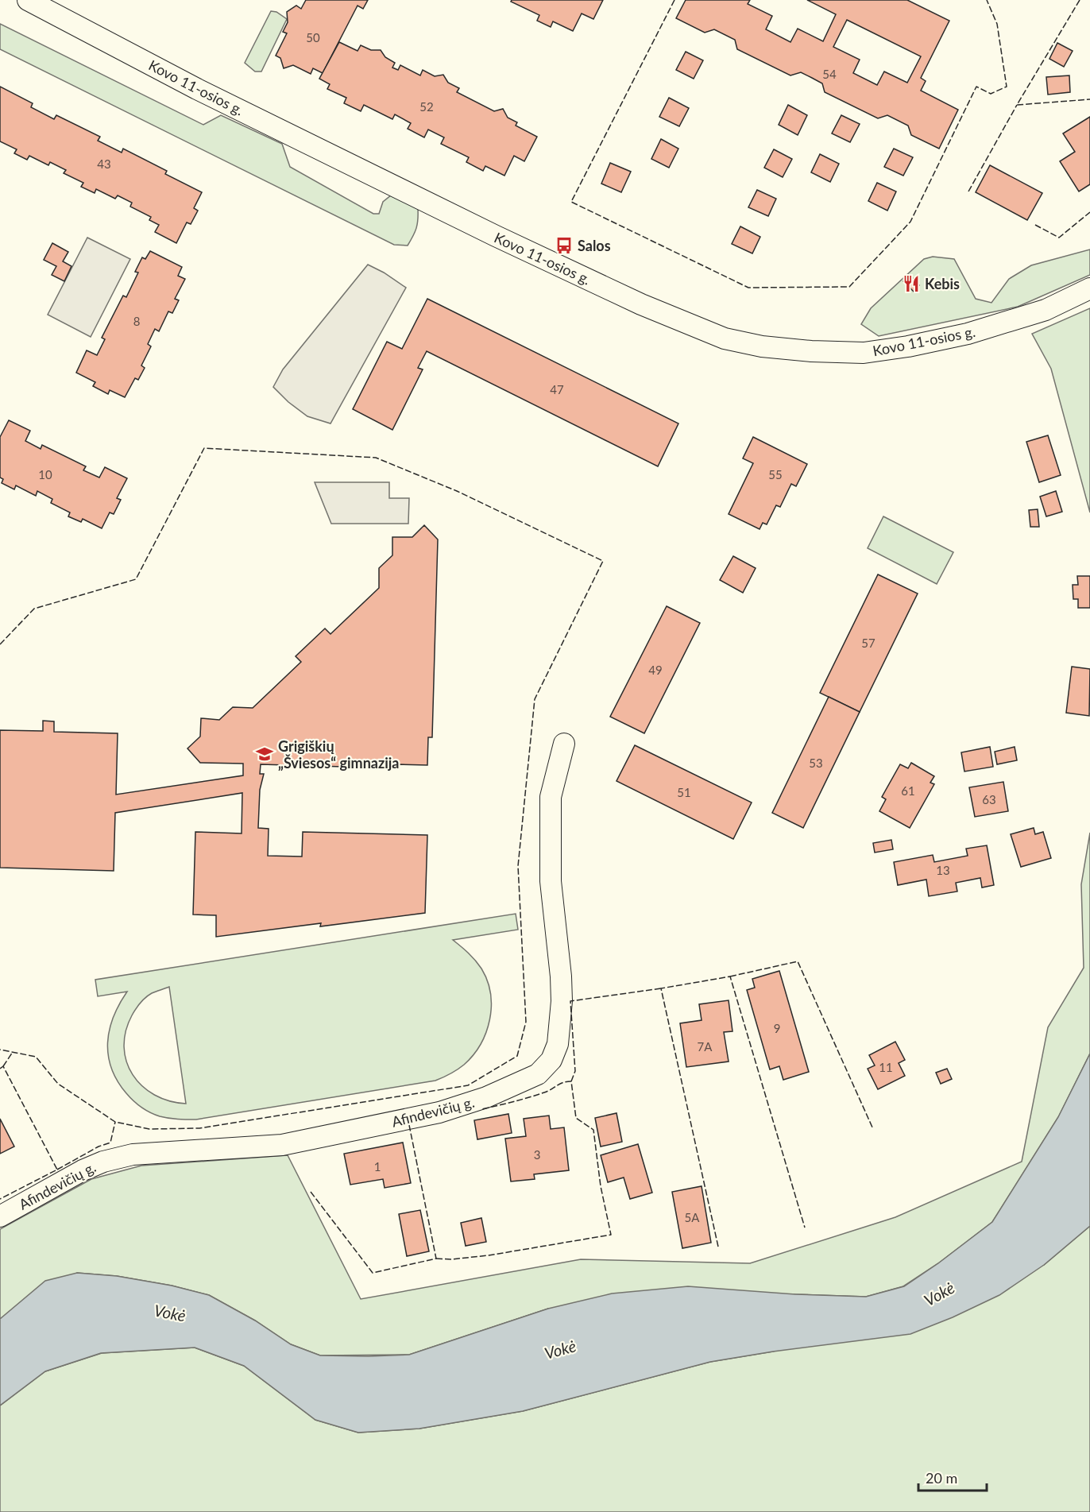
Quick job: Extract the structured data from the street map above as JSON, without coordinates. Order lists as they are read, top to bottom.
{
  "streets": {
    "street": ["Kovo 11-osios g.", "Afindevičių g."]
  },
  "water": ["Vokė"],
  "places": {
    "bus stop": ["Salos"],
    "restaurant": ["Kebis"],
    "school or university": ["Grigiškių „Šviesos“ gimnazija"]
  },
  "house_numbers": [
    "50",
    "54",
    "52",
    "43",
    "8",
    "47",
    "10",
    "55",
    "57",
    "49",
    "53",
    "61",
    "51",
    "63",
    "13",
    "9",
    "7A",
    "11",
    "3",
    "1",
    "5A"
  ],
  "scale_bar": "20 m"
}
